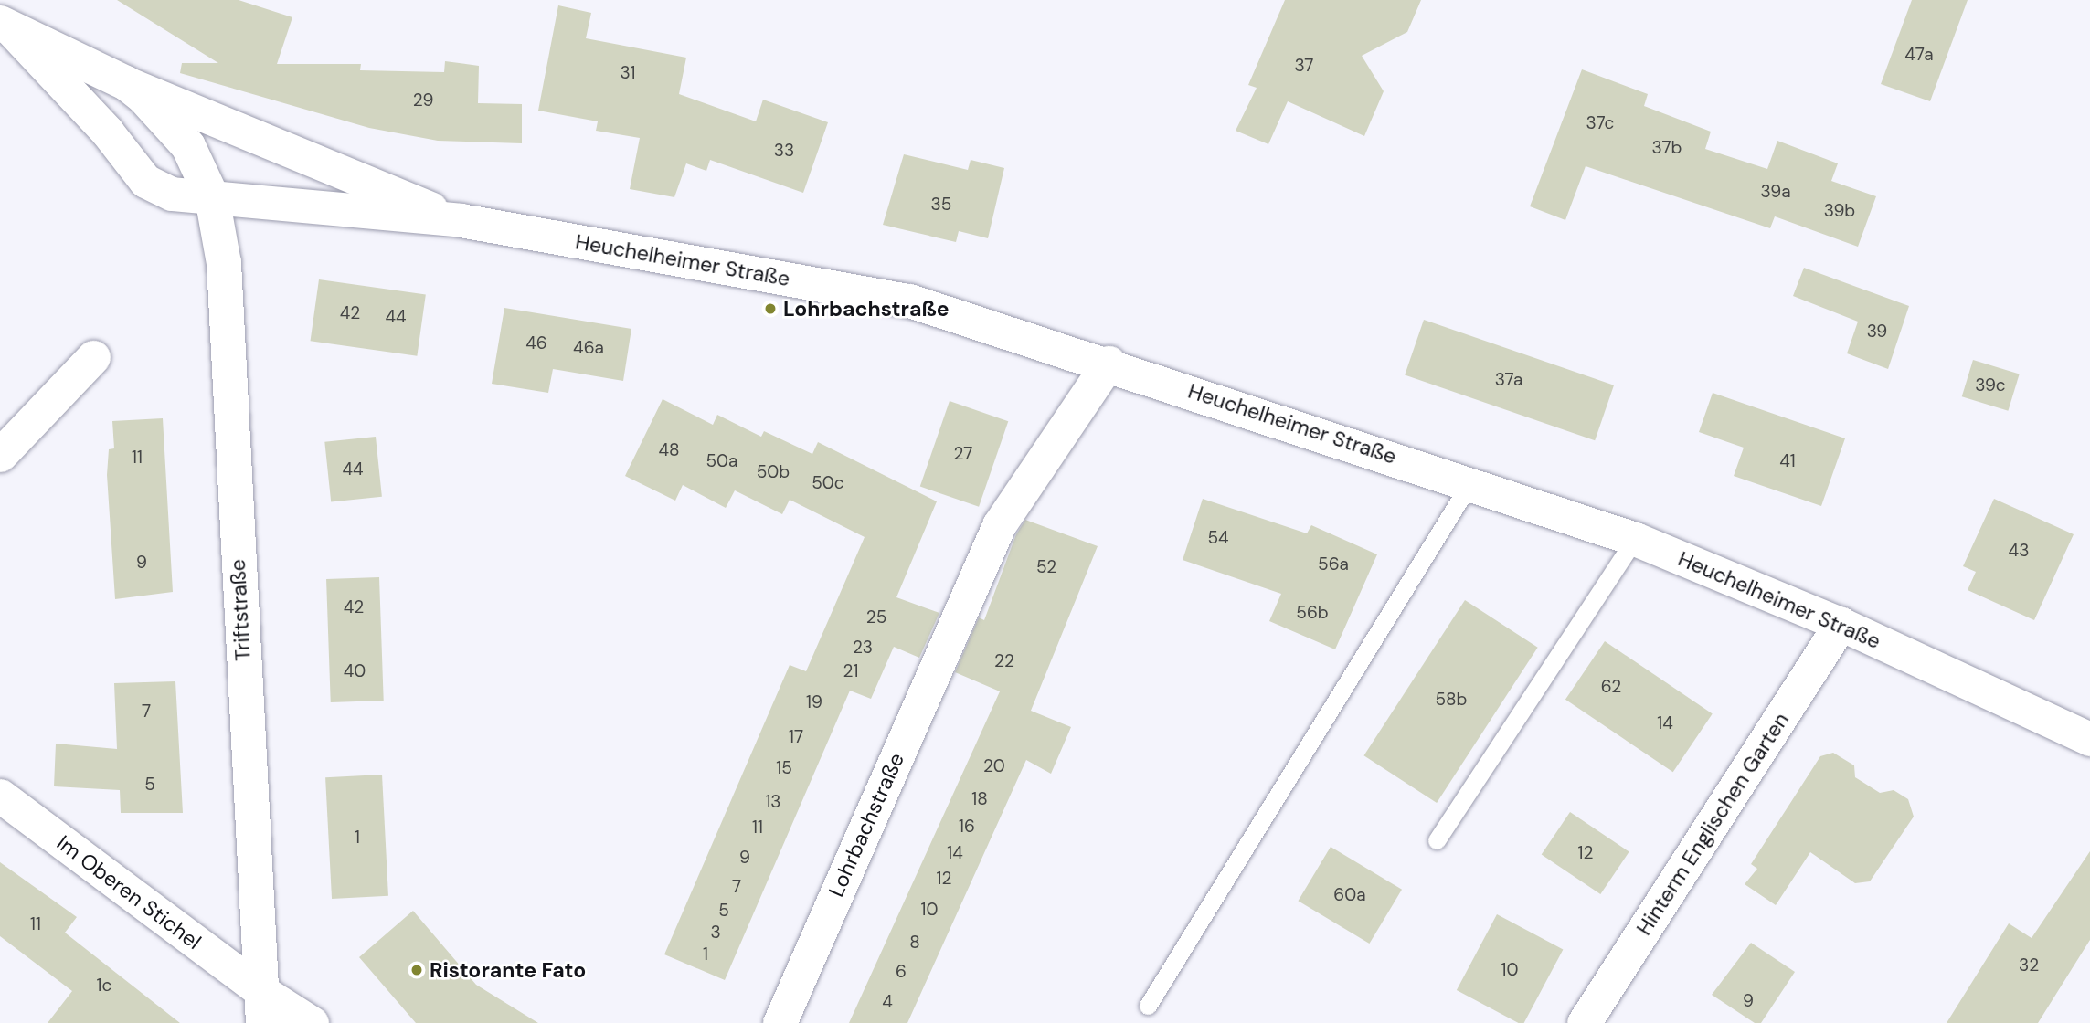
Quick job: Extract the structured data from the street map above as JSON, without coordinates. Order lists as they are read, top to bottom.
{
  "streets": {
    "street": [
      "Heuchelheimer Straße",
      "Triftstraße",
      "Hinterm Englischen Garten",
      "Lohrbachstraße",
      "Im Oberen Stichel"
    ]
  },
  "crossings": [
    ["Heuchelheimer Straße", "Triftstraße"],
    ["Heuchelheimer Straße", "Hinterm Englischen Garten"],
    ["Heuchelheimer Straße", "Lohrbachstraße"],
    ["Triftstraße", "Im Oberen Stichel"]
  ],
  "places": ["Lohrbachstraße", "Ristorante Fato"],
  "house_numbers": [
    "47a",
    "37",
    "31",
    "29",
    "37c",
    "37b",
    "33",
    "39a",
    "35",
    "39b",
    "42",
    "44",
    "39",
    "46",
    "46a",
    "37a",
    "39c",
    "48",
    "27",
    "11",
    "50a",
    "41",
    "44",
    "50b",
    "50c",
    "54",
    "43",
    "9",
    "56a",
    "52",
    "42",
    "56b",
    "25",
    "23",
    "22",
    "40",
    "21",
    "62",
    "58b",
    "19",
    "7",
    "14",
    "17",
    "20",
    "15",
    "5",
    "18",
    "13",
    "16",
    "11",
    "1",
    "14",
    "12",
    "9",
    "12",
    "7",
    "60a",
    "10",
    "5",
    "11",
    "3",
    "8",
    "1",
    "32",
    "10",
    "6",
    "1c",
    "9",
    "4"
  ]
}
